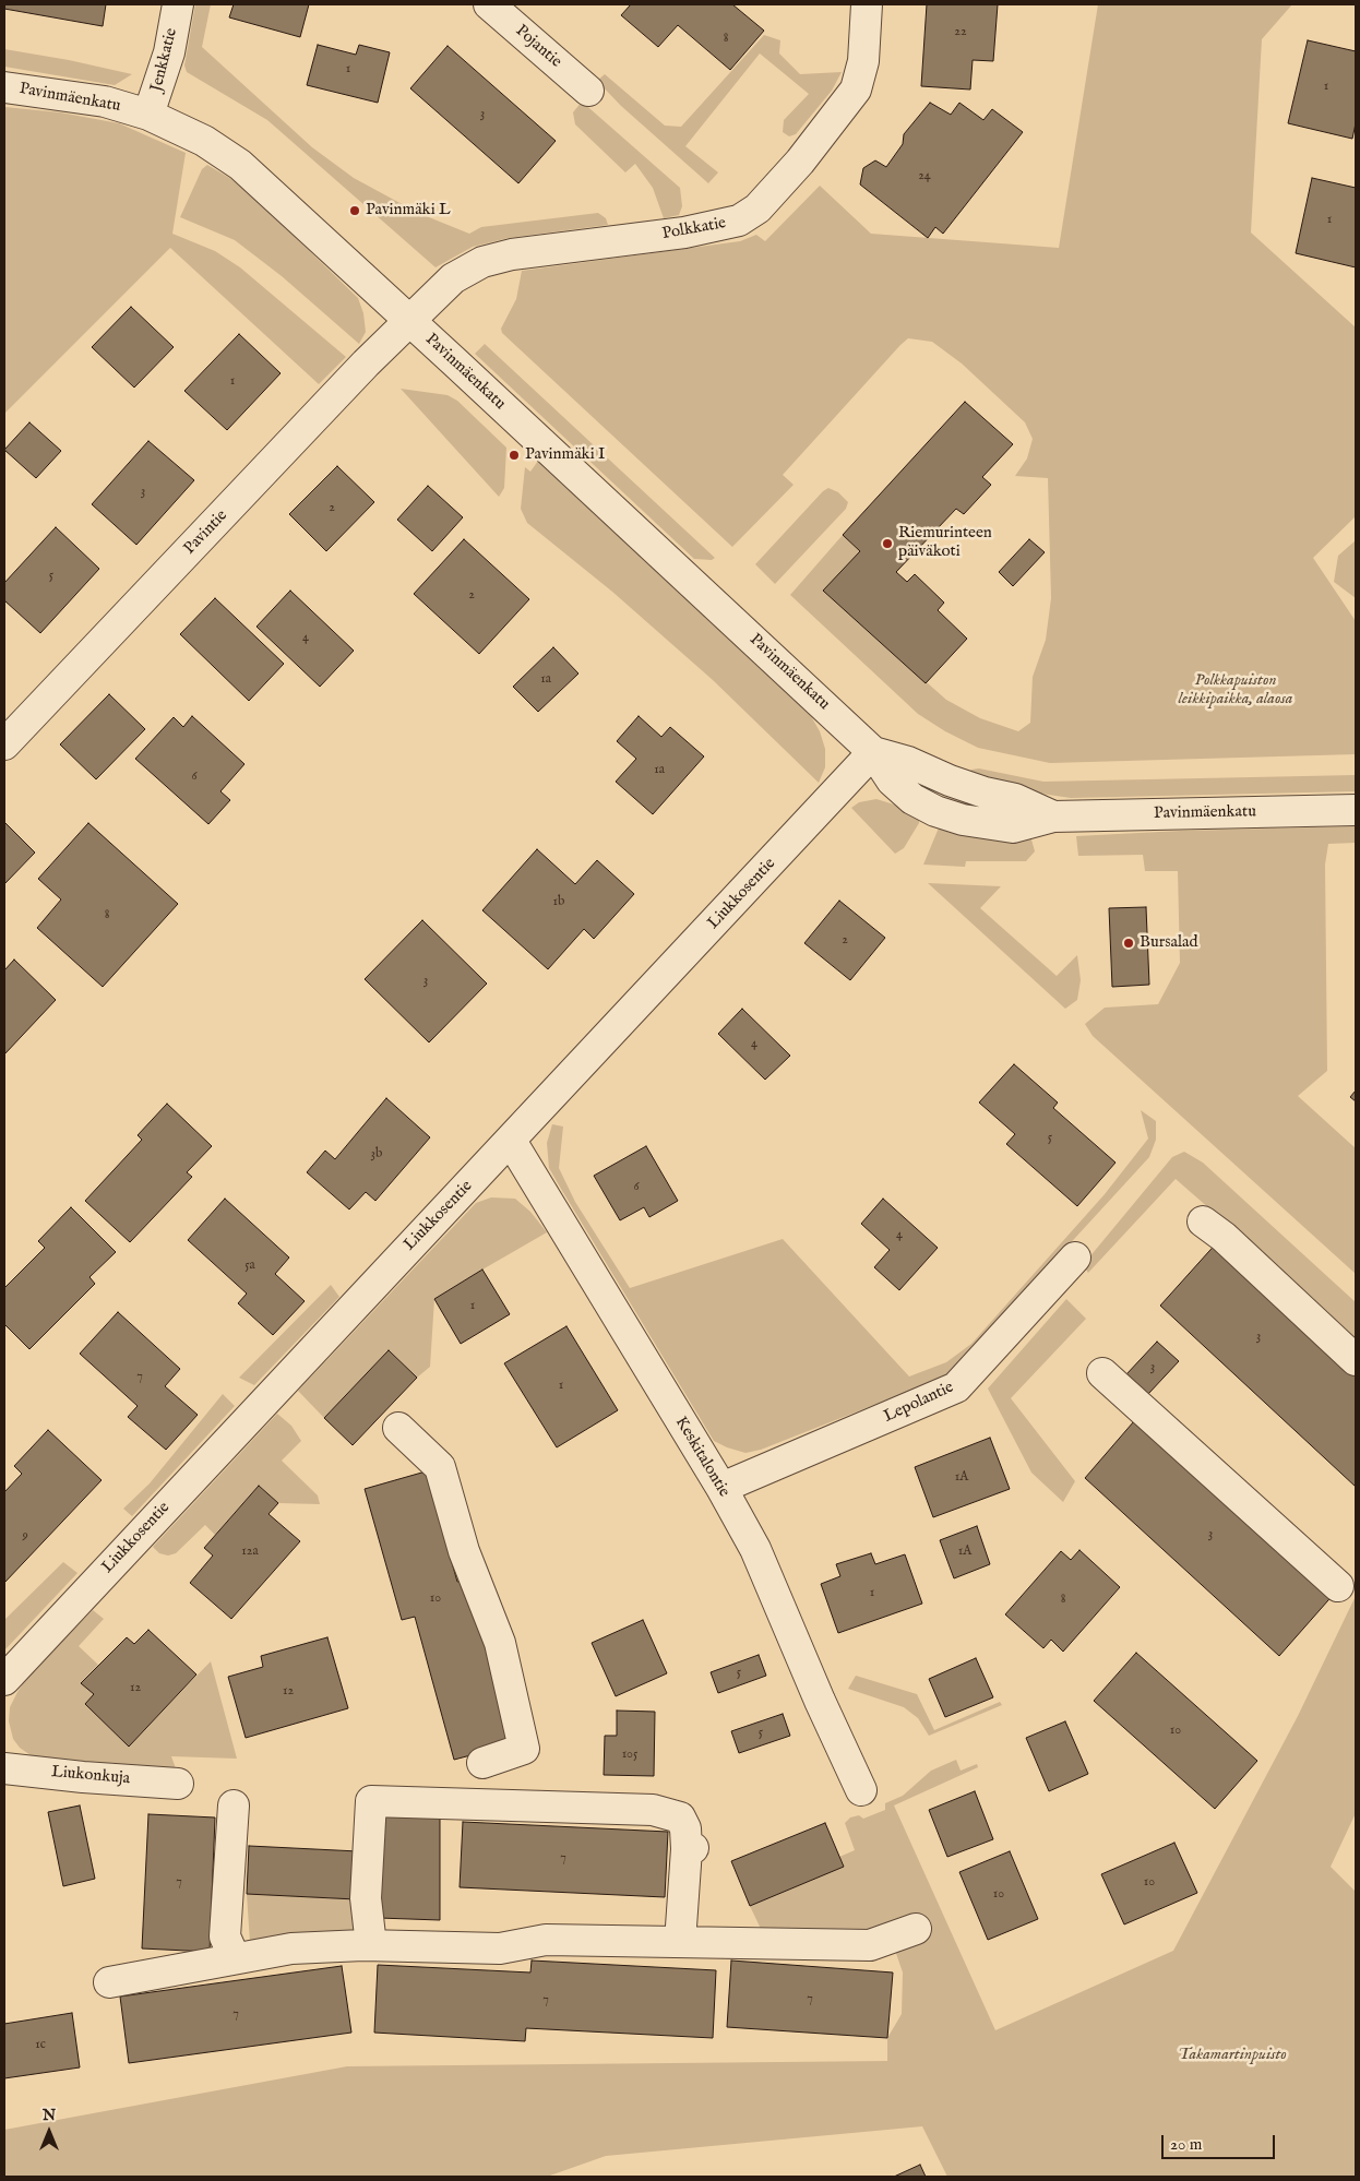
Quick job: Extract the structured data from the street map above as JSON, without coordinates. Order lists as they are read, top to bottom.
{
  "streets": {
    "street": [
      "Pojantie",
      "Jenkkatie",
      "Pavinmäenkatu",
      "Polkkatie",
      "Pavintie",
      "Liukkosentie",
      "Lepolantie",
      "Keskitalontie",
      "Liukonkuja"
    ]
  },
  "crossings": [
    ["Jenkkatie", "Pavinmäenkatu"],
    ["Pavinmäenkatu", "Polkkatie"],
    ["Pavinmäenkatu", "Pavintie"],
    ["Pavinmäenkatu", "Liukkosentie"],
    ["Polkkatie", "Pavintie"],
    ["Liukkosentie", "Keskitalontie"],
    ["Lepolantie", "Keskitalontie"]
  ],
  "parks": ["Polkkapuiston leikkipaikka, alaosa", "Takamartinpuisto"],
  "places": [
    "Pavinmäki L",
    "Pavinmäki I",
    "Riemurinteen päiväkoti",
    "Bursalad"
  ],
  "house_numbers": [
    "22",
    "8",
    "1",
    "1",
    "3",
    "24",
    "1",
    "1",
    "3",
    "2",
    "5",
    "2",
    "4",
    "1a",
    "1a",
    "6",
    "1b",
    "8",
    "2",
    "3",
    "4",
    "5",
    "3b",
    "6",
    "4",
    "5a",
    "1",
    "3",
    "3",
    "7",
    "1",
    "1A",
    "3",
    "9",
    "12a",
    "1A",
    "1",
    "10",
    "8",
    "5",
    "12",
    "12",
    "10",
    "5",
    "105",
    "7",
    "7",
    "10",
    "10",
    "7",
    "7",
    "7",
    "1c"
  ],
  "scale_bar": "20 m",
  "north": "top"
}
